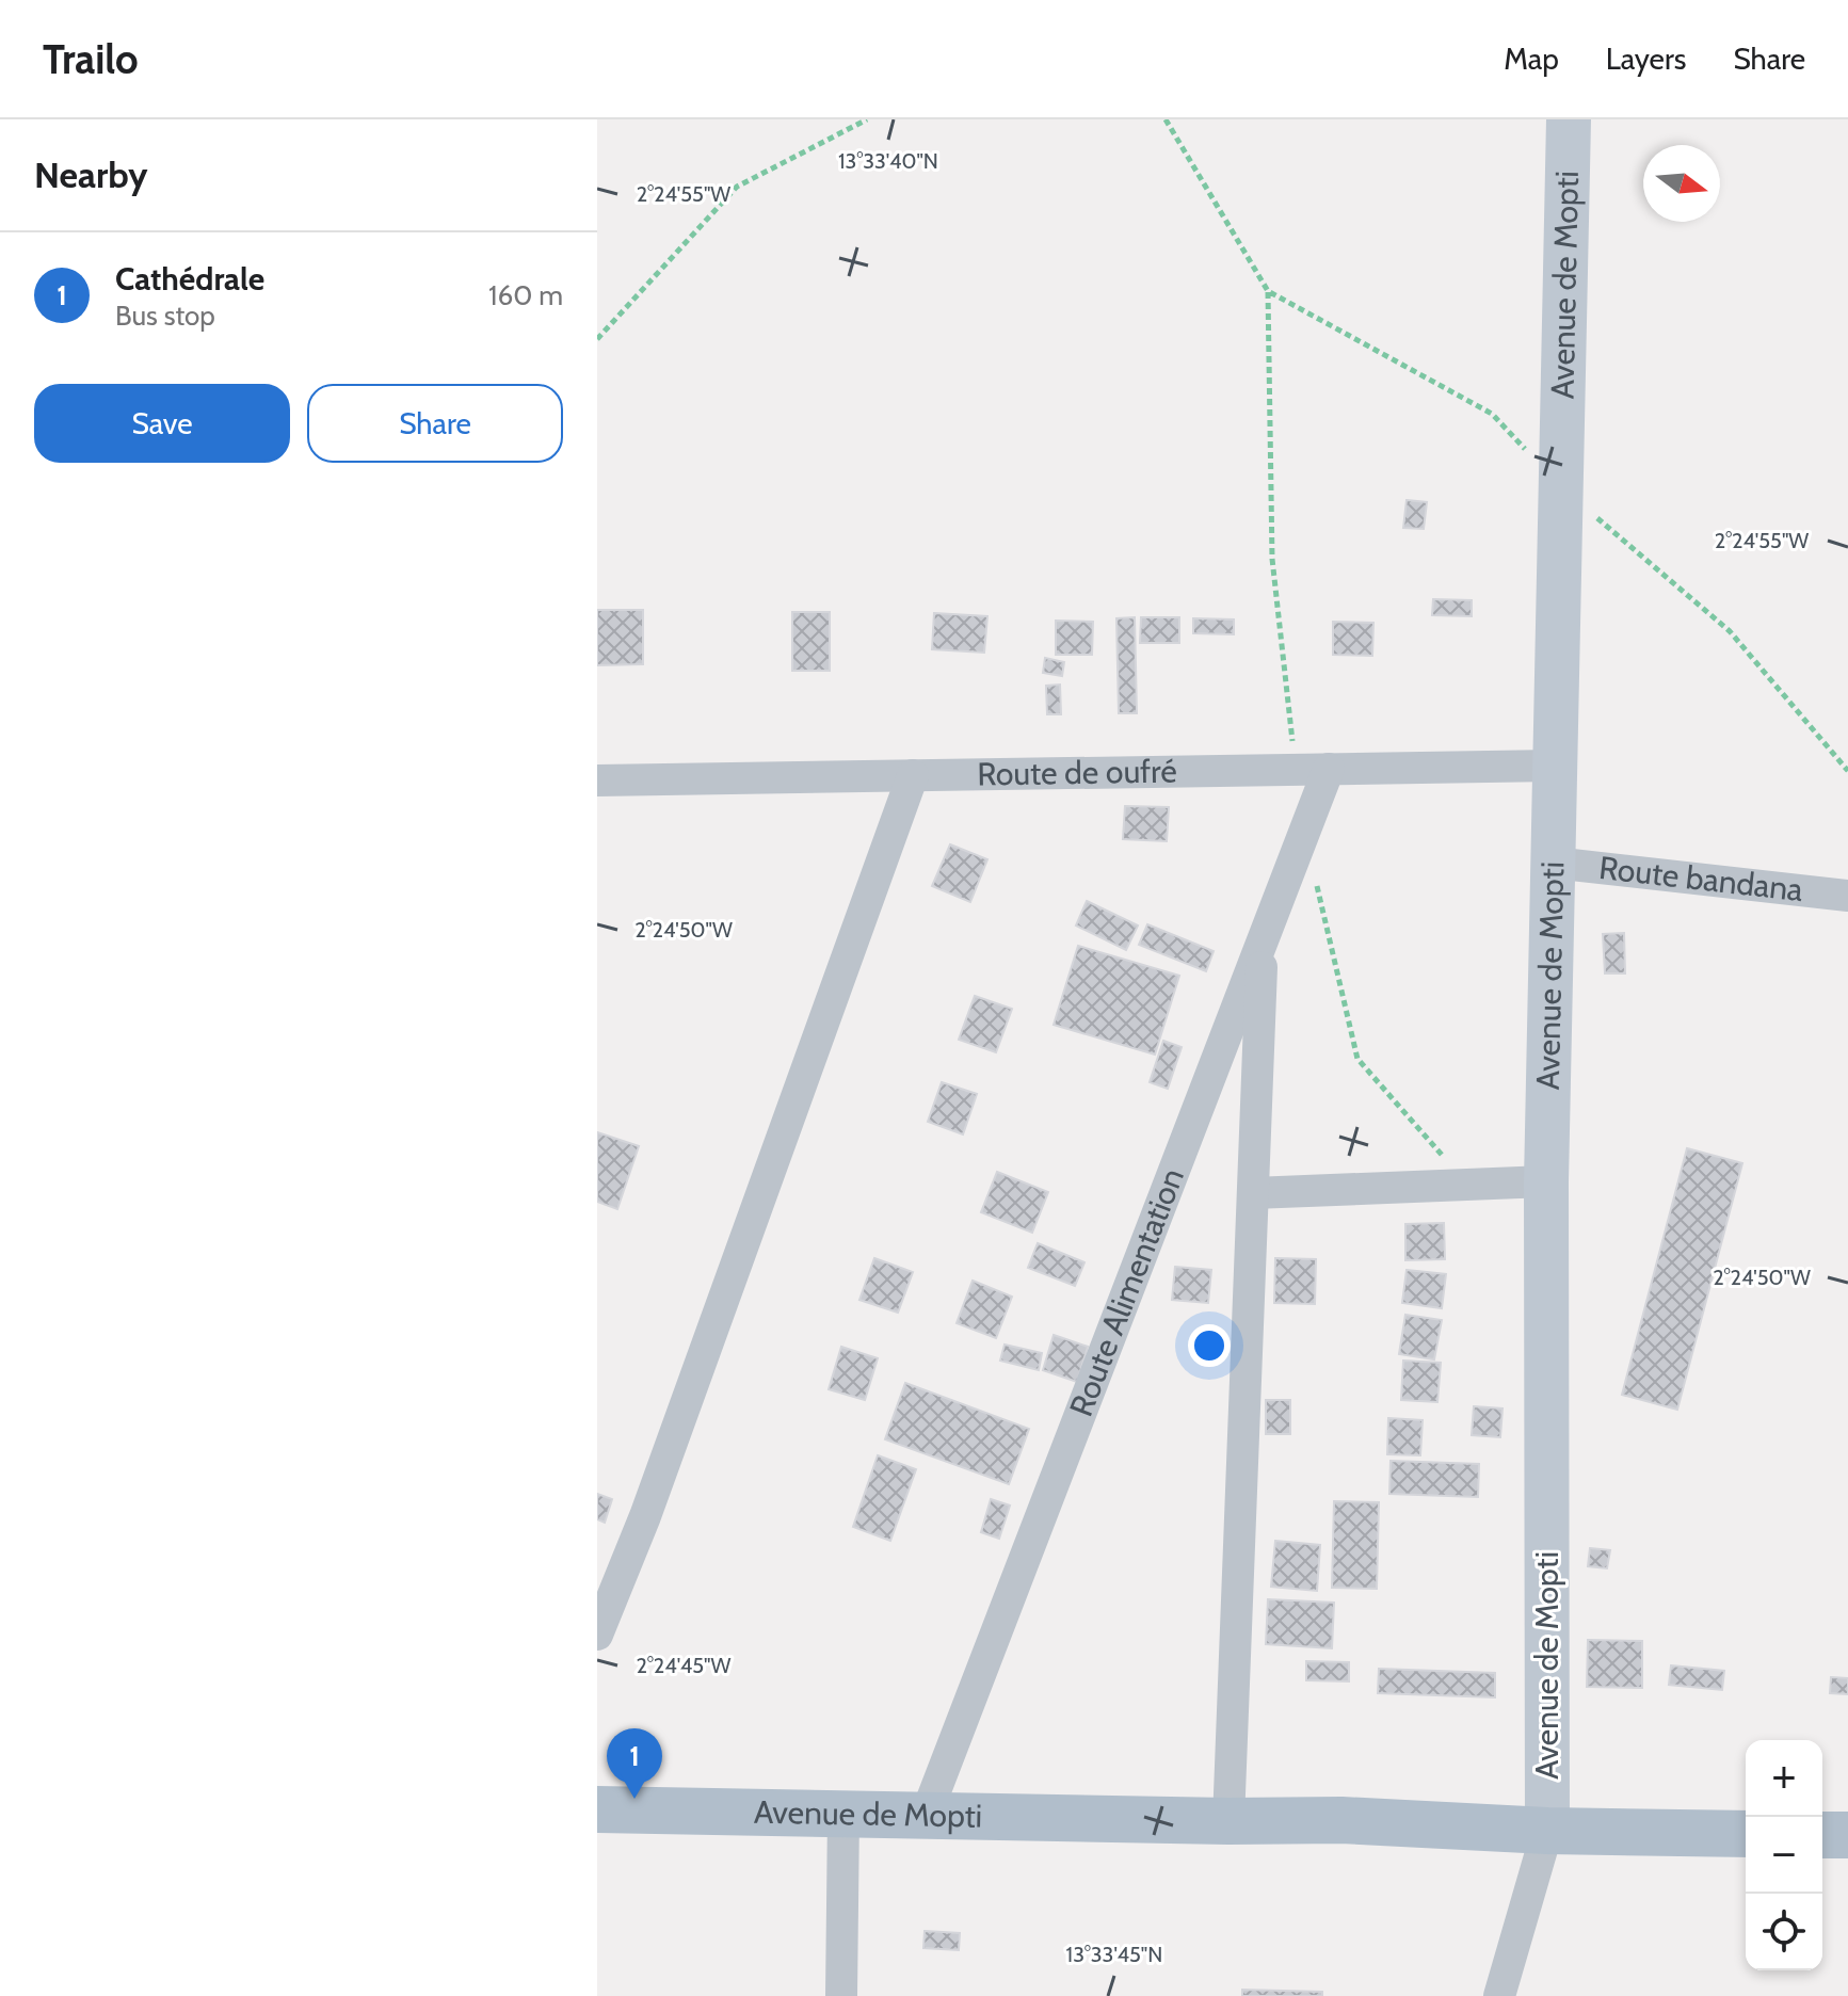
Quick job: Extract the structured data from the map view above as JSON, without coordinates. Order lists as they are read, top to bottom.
{
  "streets": {
    "main road": ["Avenue de Mopti"],
    "street": ["Route de oufré", "Route bandana", "Route Alimentation"]
  },
  "crossings": [
    ["Avenue de Mopti", "Route de oufré"],
    ["Avenue de Mopti", "Route bandana"],
    ["Avenue de Mopti", "Route Alimentation"],
    ["Route de oufré", "Route Alimentation"]
  ],
  "north": "right",
  "page": {
    "header": "Trailo",
    "nav": ["Map", "Layers", "Share"],
    "heading": "Nearby",
    "list": [
      {
        "mark": "1",
        "name": "Cathédrale",
        "note": "Bus stop",
        "value": "160 m"
      }
    ],
    "buttons": ["Save", "Share"],
    "pins": "1",
    "map_buttons": ["+", "−"]
  },
  "coordinates": [
    "13°33'40\"N",
    "2°24'55\"W",
    "2°24'50\"W",
    "2°24'45\"W",
    "13°33'45\"N"
  ]
}
